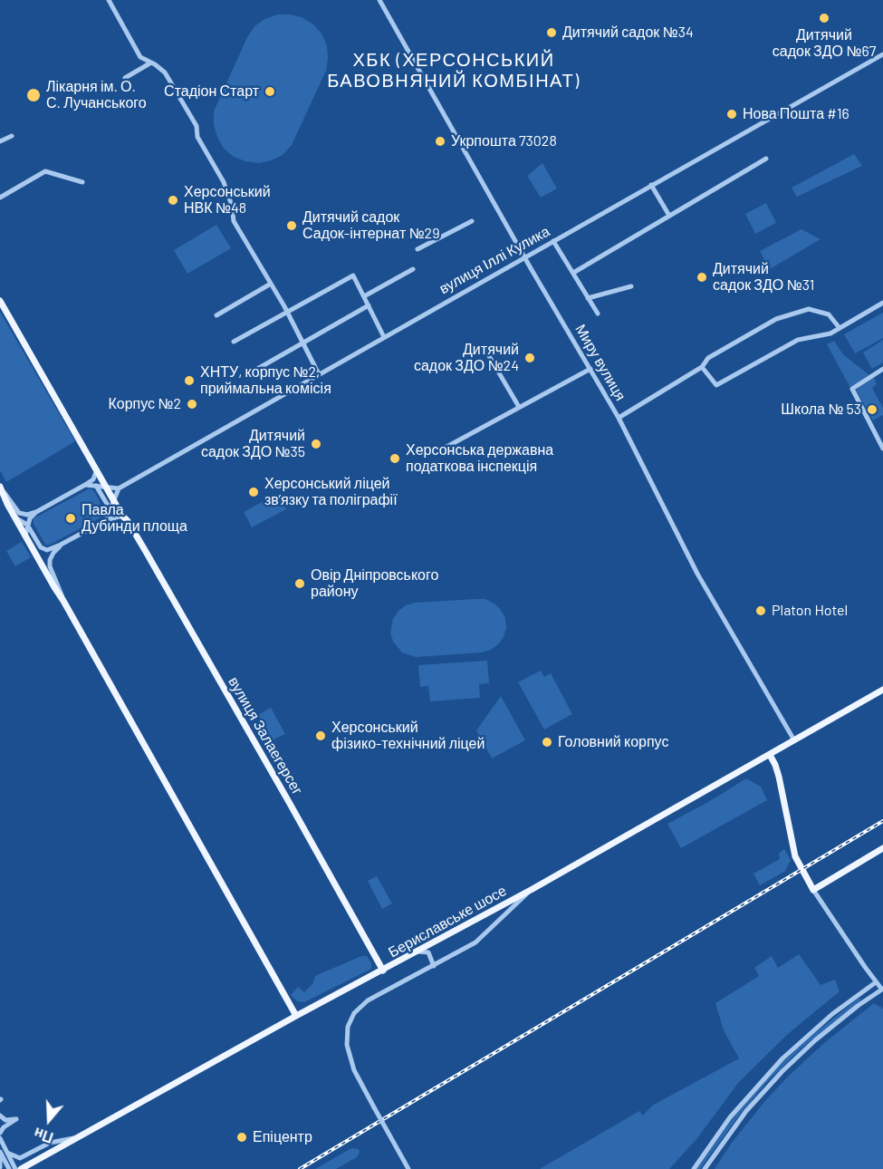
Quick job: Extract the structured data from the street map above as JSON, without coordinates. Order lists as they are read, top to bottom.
{
  "streets": {
    "main road": ["вулиця Залаегерсег", "Бериславське шосе"],
    "street": ["вулиця Іллі Кулика", "Миру вулиця"]
  },
  "crossings": [
    ["вулиця Іллі Кулика", "Миру вулиця"],
    ["Миру вулиця", "Бериславське шосе"],
    ["вулиця Залаегерсег", "Бериславське шосе"]
  ],
  "districts": ["ХБК (ХЕРСОНСЬКИЙ БАВОВНЯНИЙ КОМБІНАТ)"],
  "places": [
    "Дитячий садок ЗДО №67",
    "Дитячий садок №34",
    "Стадіон Старт",
    "Лікарня ім. О. С. Лучанського",
    "Нова Пошта #16",
    "Укрпошта 73028",
    "Херсонський НВК №48",
    "Дитячий садок Садок-інтернат №29",
    "Дитячий садок ЗДО №31",
    "Дитячий садок ЗДО №24",
    "ХНТУ, корпус №2, приймальна комісія",
    "Корпус №2",
    "Школа № 53",
    "Дитячий садок ЗДО №35",
    "Херсонська державна податкова інспекція",
    "Херсонський ліцей зв’язку та поліграфії",
    "Павла Дубинди площа",
    "Овір Дніпровського району",
    "Platon Hotel",
    "Херсонський фізико-технічний ліцей",
    "Головний корпус",
    "Епіцентр"
  ],
  "north": "bottom"
}
